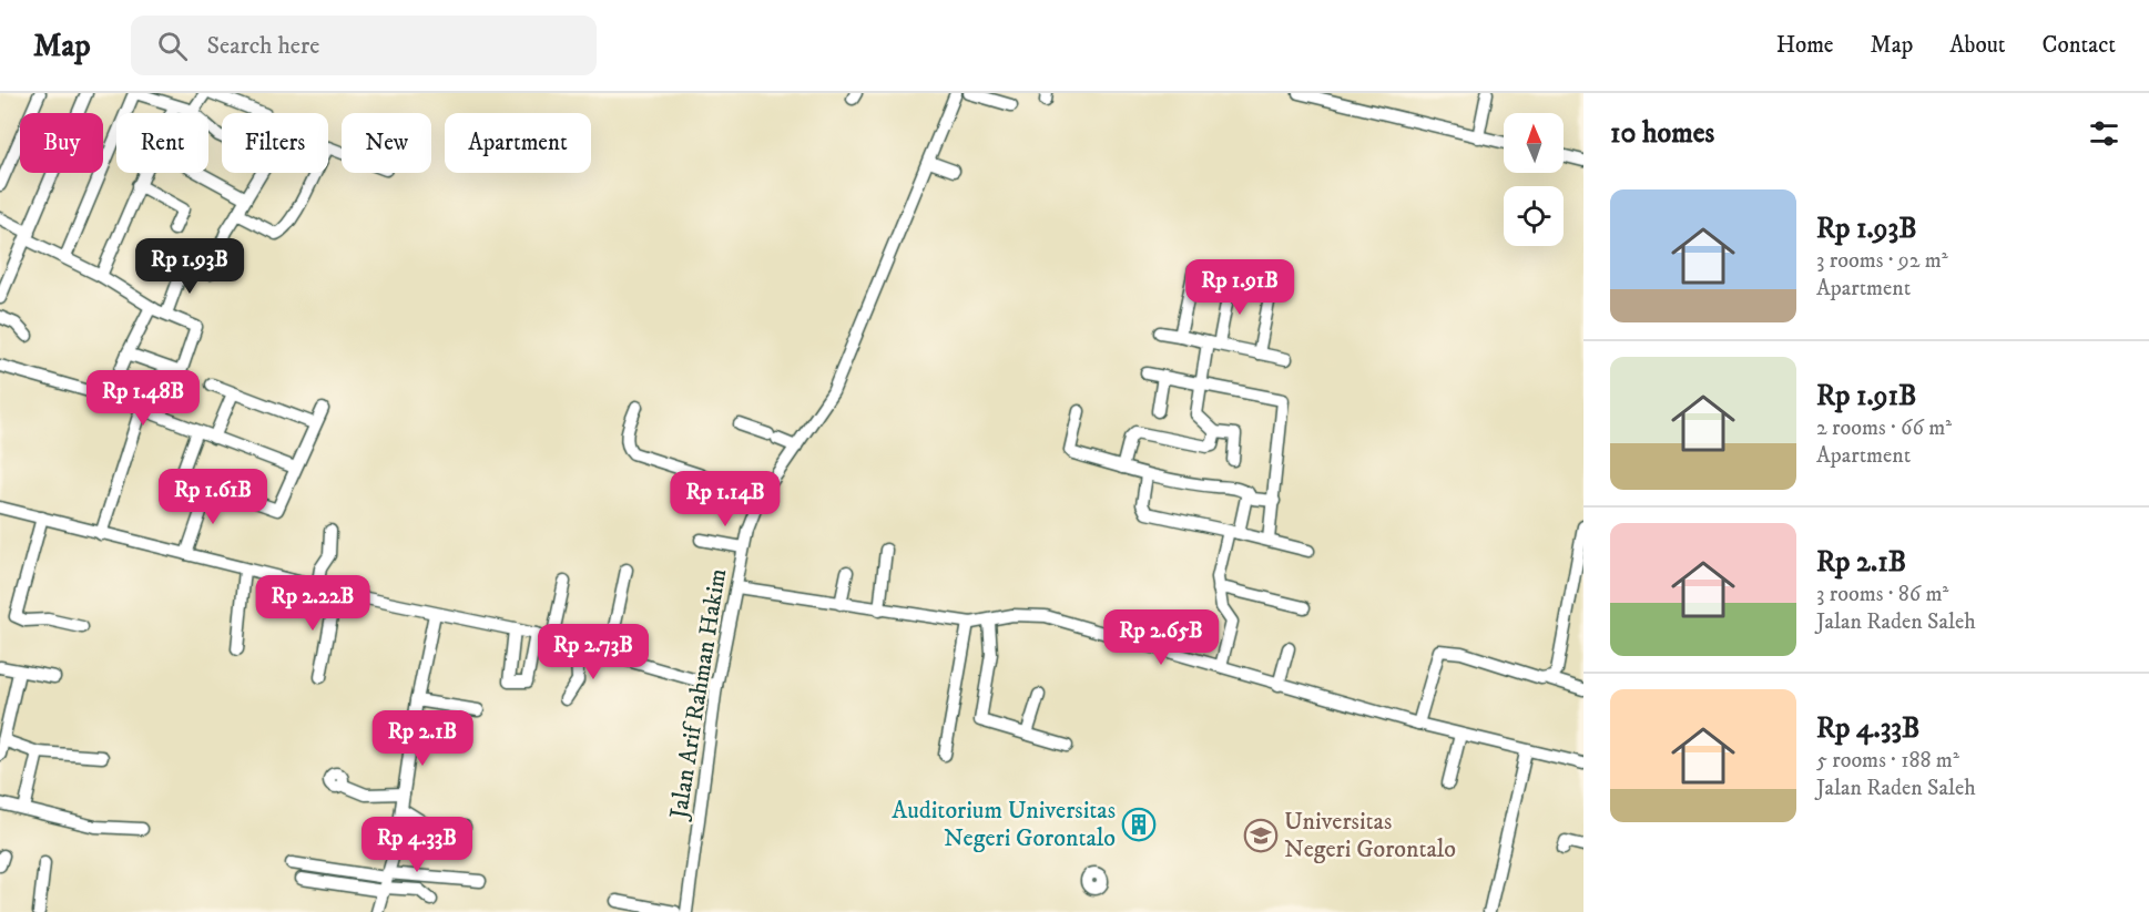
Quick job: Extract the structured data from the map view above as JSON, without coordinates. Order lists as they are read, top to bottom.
{
  "streets": {
    "street": ["Jalan Arif Rahman Hakim"]
  },
  "places": {
    "building": ["Auditorium Universitas Negeri Gorontalo"],
    "school or university": ["Universitas Negeri Gorontalo"]
  },
  "north": "top",
  "page": {
    "header": "Map",
    "search": "Search here",
    "nav": [
      "Home",
      "Map",
      "About",
      "Contact"
    ],
    "heading": "10 homes",
    "chip": [
      "Buy",
      "Rent",
      "Filters",
      "New",
      "Apartment"
    ],
    "list": [
      {
        "name": "Rp 1.93B",
        "note": "3 rooms · 92 m² · Apartment"
      },
      {
        "name": "Rp 1.91B",
        "note": "2 rooms · 66 m² · Apartment"
      },
      {
        "name": "Rp 2.1B",
        "note": "3 rooms · 86 m² · Jalan Raden Saleh"
      },
      {
        "name": "Rp 4.33B",
        "note": "5 rooms · 188 m² · Jalan Raden Saleh"
      }
    ],
    "price": [
      "Rp 1.93B",
      "Rp 1.91B",
      "Rp 1.48B",
      "Rp 1.61B",
      "Rp 1.14B",
      "Rp 2.22B",
      "Rp 2.65B",
      "Rp 2.73B",
      "Rp 2.1B",
      "Rp 4.33B"
    ]
  }
}
